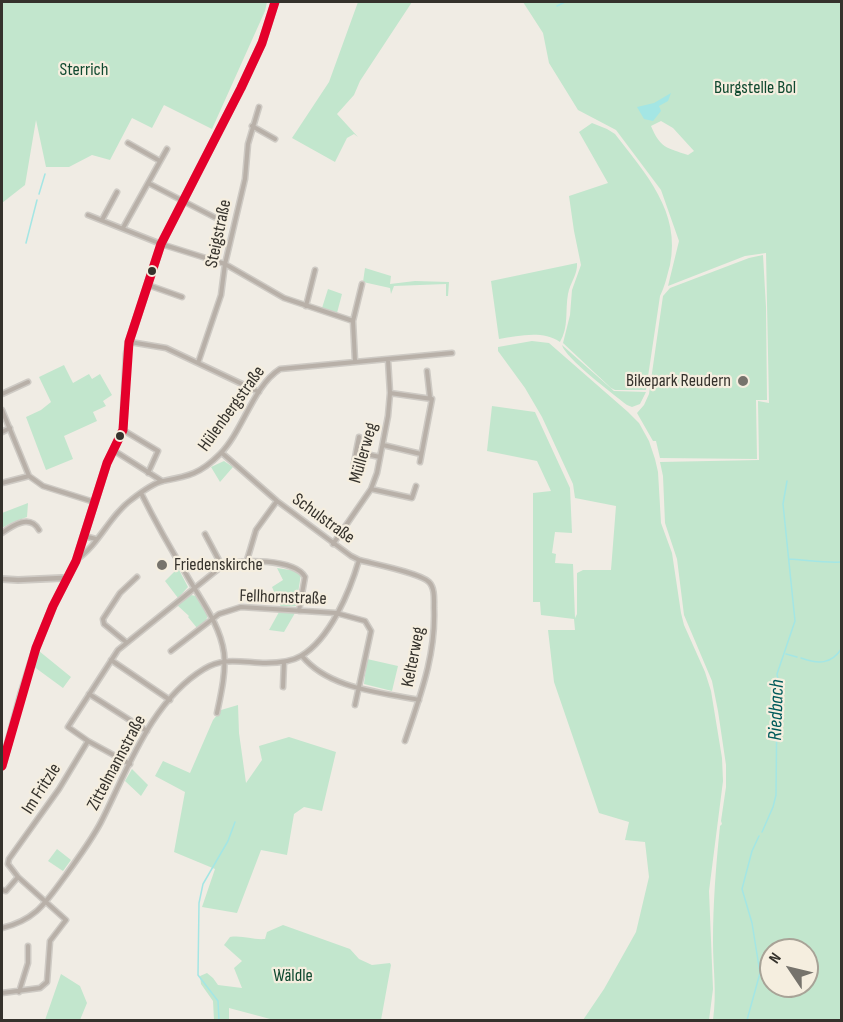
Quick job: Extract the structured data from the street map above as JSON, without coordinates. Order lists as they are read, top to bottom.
{
  "streets": {
    "street": [
      "Steigstraße",
      "Hülenbergstraße",
      "Müllerweg",
      "Schulstraße",
      "Fellhornstraße",
      "Kelterweg",
      "Zittelmannstraße",
      "Im Fritzle"
    ]
  },
  "crossings": [
    ["Hülenbergstraße", "Müllerweg"],
    ["Hülenbergstraße", "Schulstraße"],
    ["Müllerweg", "Schulstraße"],
    ["Schulstraße", "Kelterweg"],
    ["Schulstraße", "Zittelmannstraße"],
    ["Fellhornstraße", "Zittelmannstraße"]
  ],
  "water": ["Riedbach"],
  "parks": ["Sterrich", "Burgstelle Bol", "Wäldle"],
  "places": ["Bikepark Reudern", "Friedenskirche"],
  "north": "top left"
}
